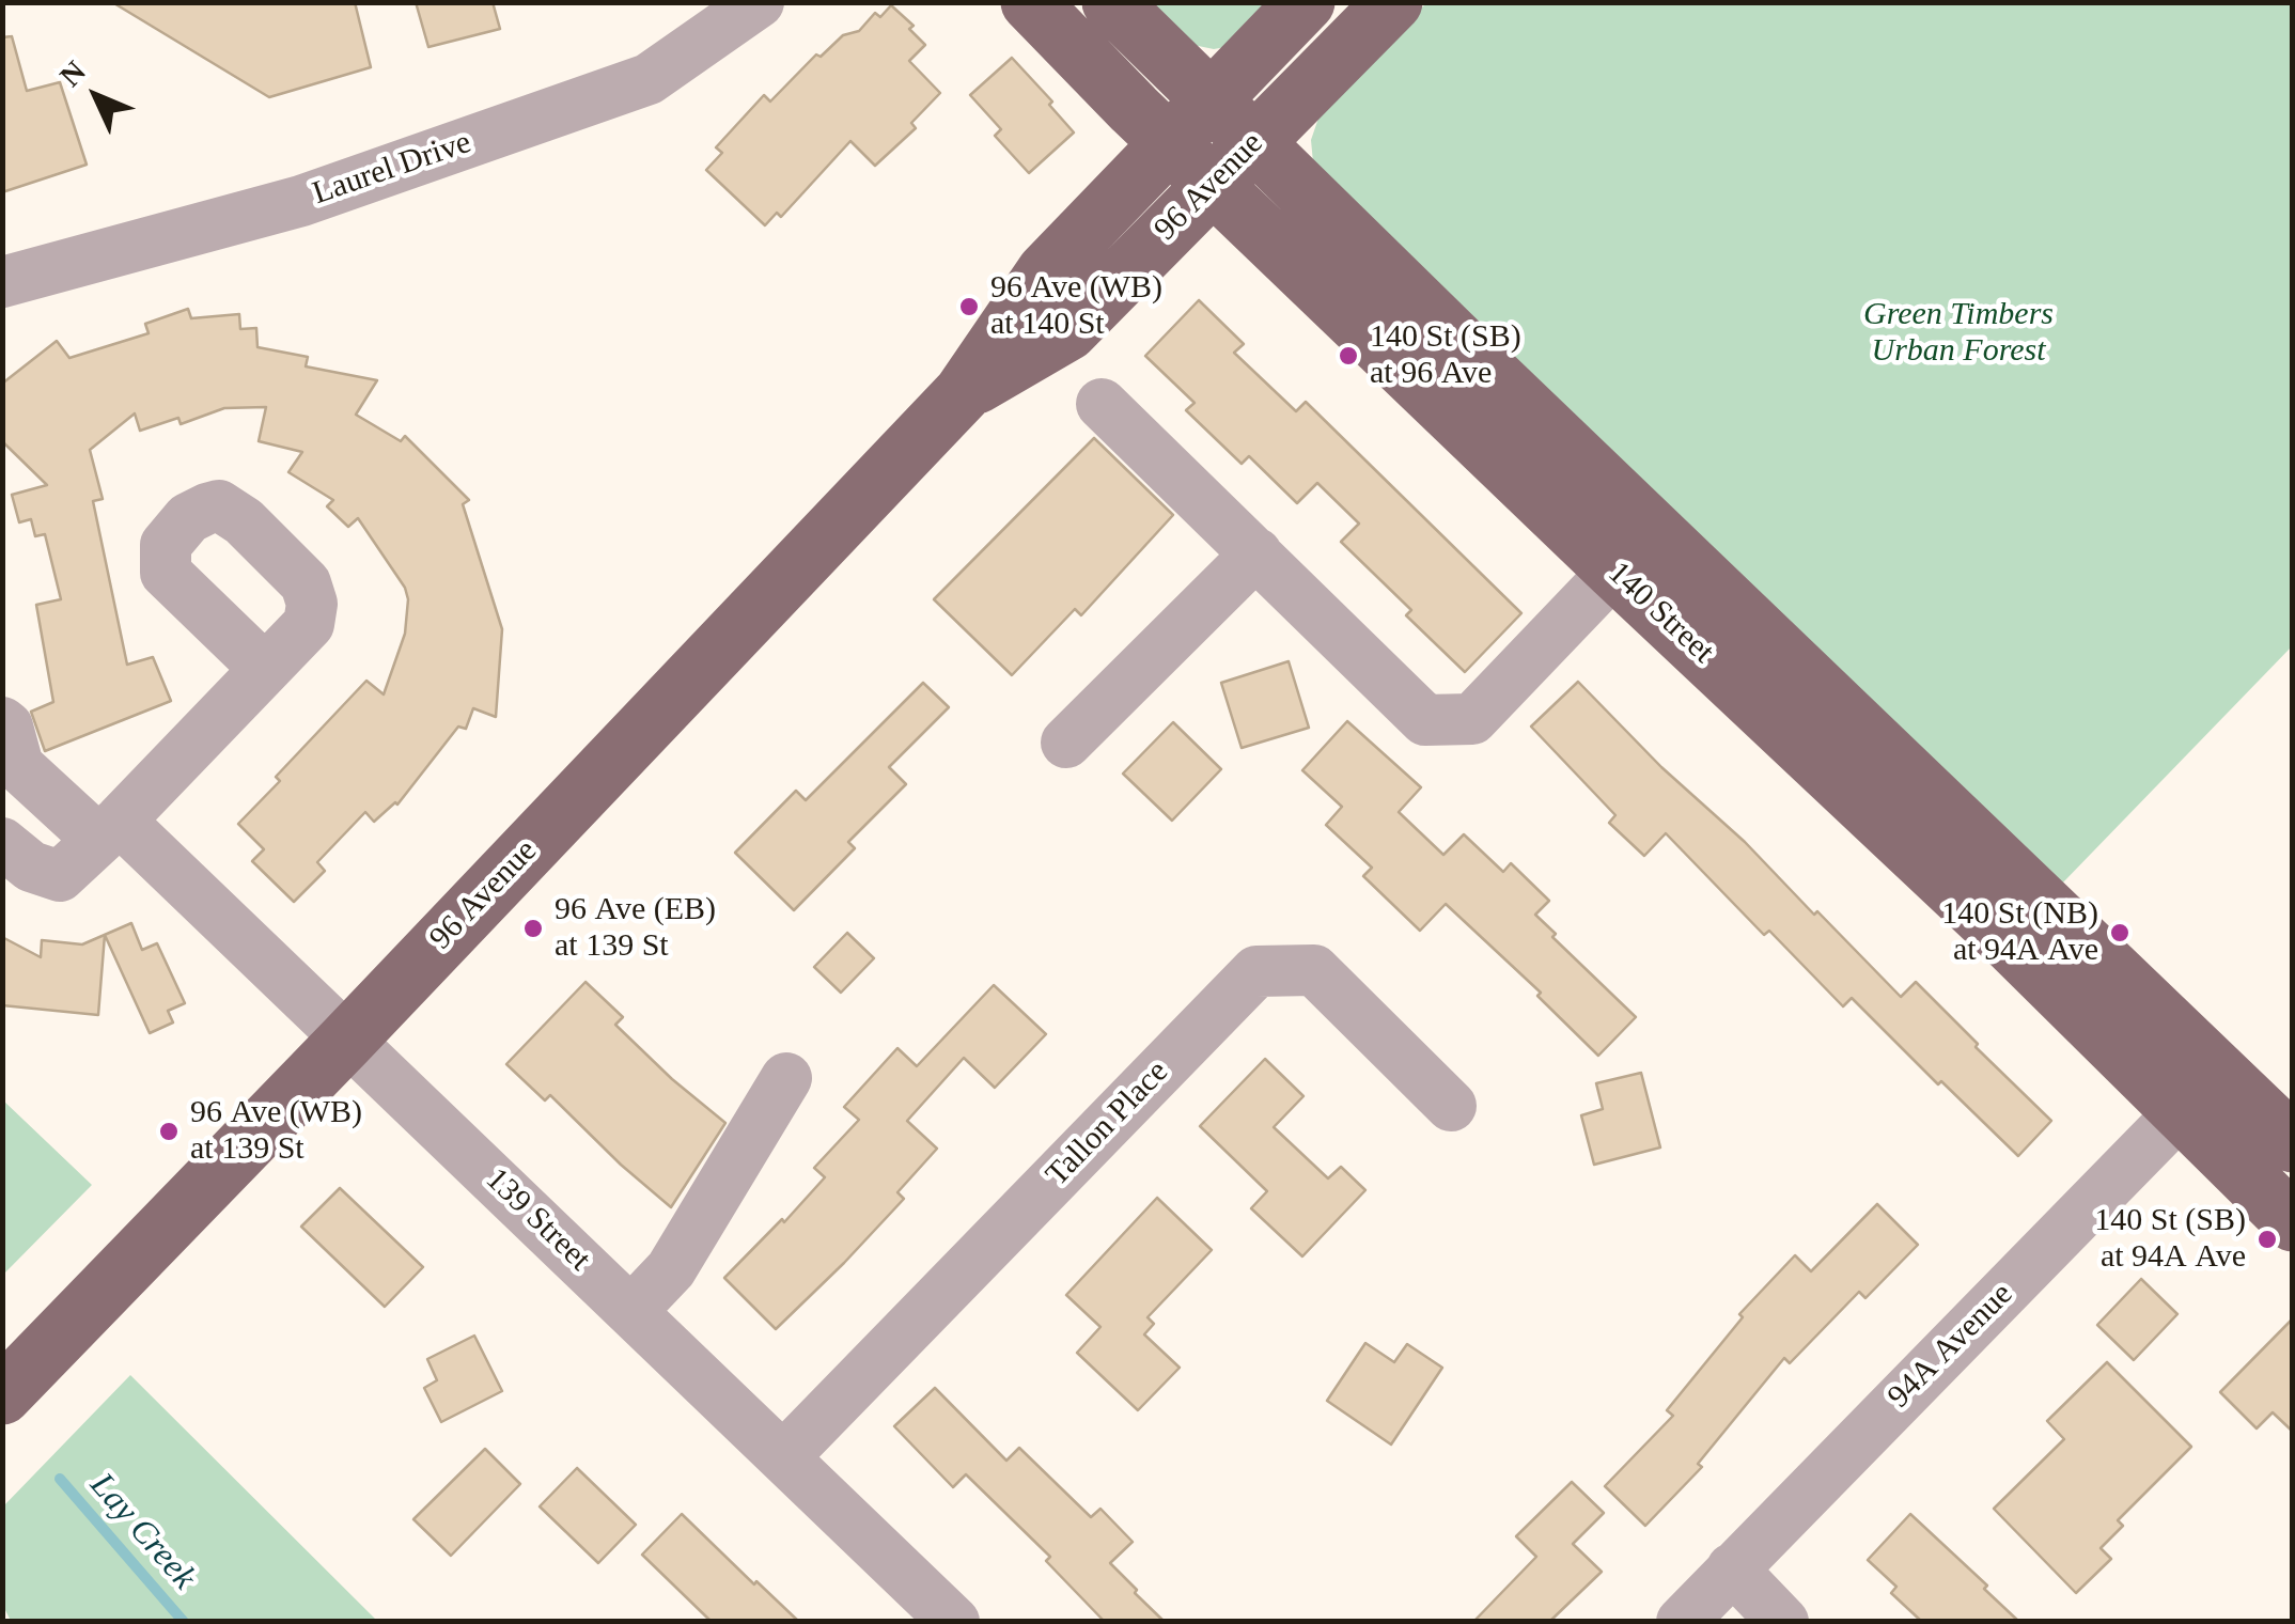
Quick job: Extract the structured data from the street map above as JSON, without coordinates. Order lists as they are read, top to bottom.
{
  "streets": {
    "main road": ["96 Avenue", "140 Street"],
    "street": [
      "Laurel Drive",
      "Tallon Place",
      "139 Street",
      "94A Avenue"
    ]
  },
  "crossings": [
    ["96 Avenue", "140 Street"],
    ["96 Avenue", "139 Street"],
    ["140 Street", "94A Avenue"],
    ["Tallon Place", "139 Street"]
  ],
  "water": ["Lay Creek"],
  "parks": ["Green Timbers Urban Forest"],
  "places": [
    "96 Ave (WB) at 140 St",
    "140 St (SB) at 96 Ave",
    "96 Ave (EB) at 139 St",
    "140 St (NB) at 94A Ave",
    "96 Ave (WB) at 139 St",
    "140 St (SB) at 94A Ave"
  ],
  "north": "top left"
}
